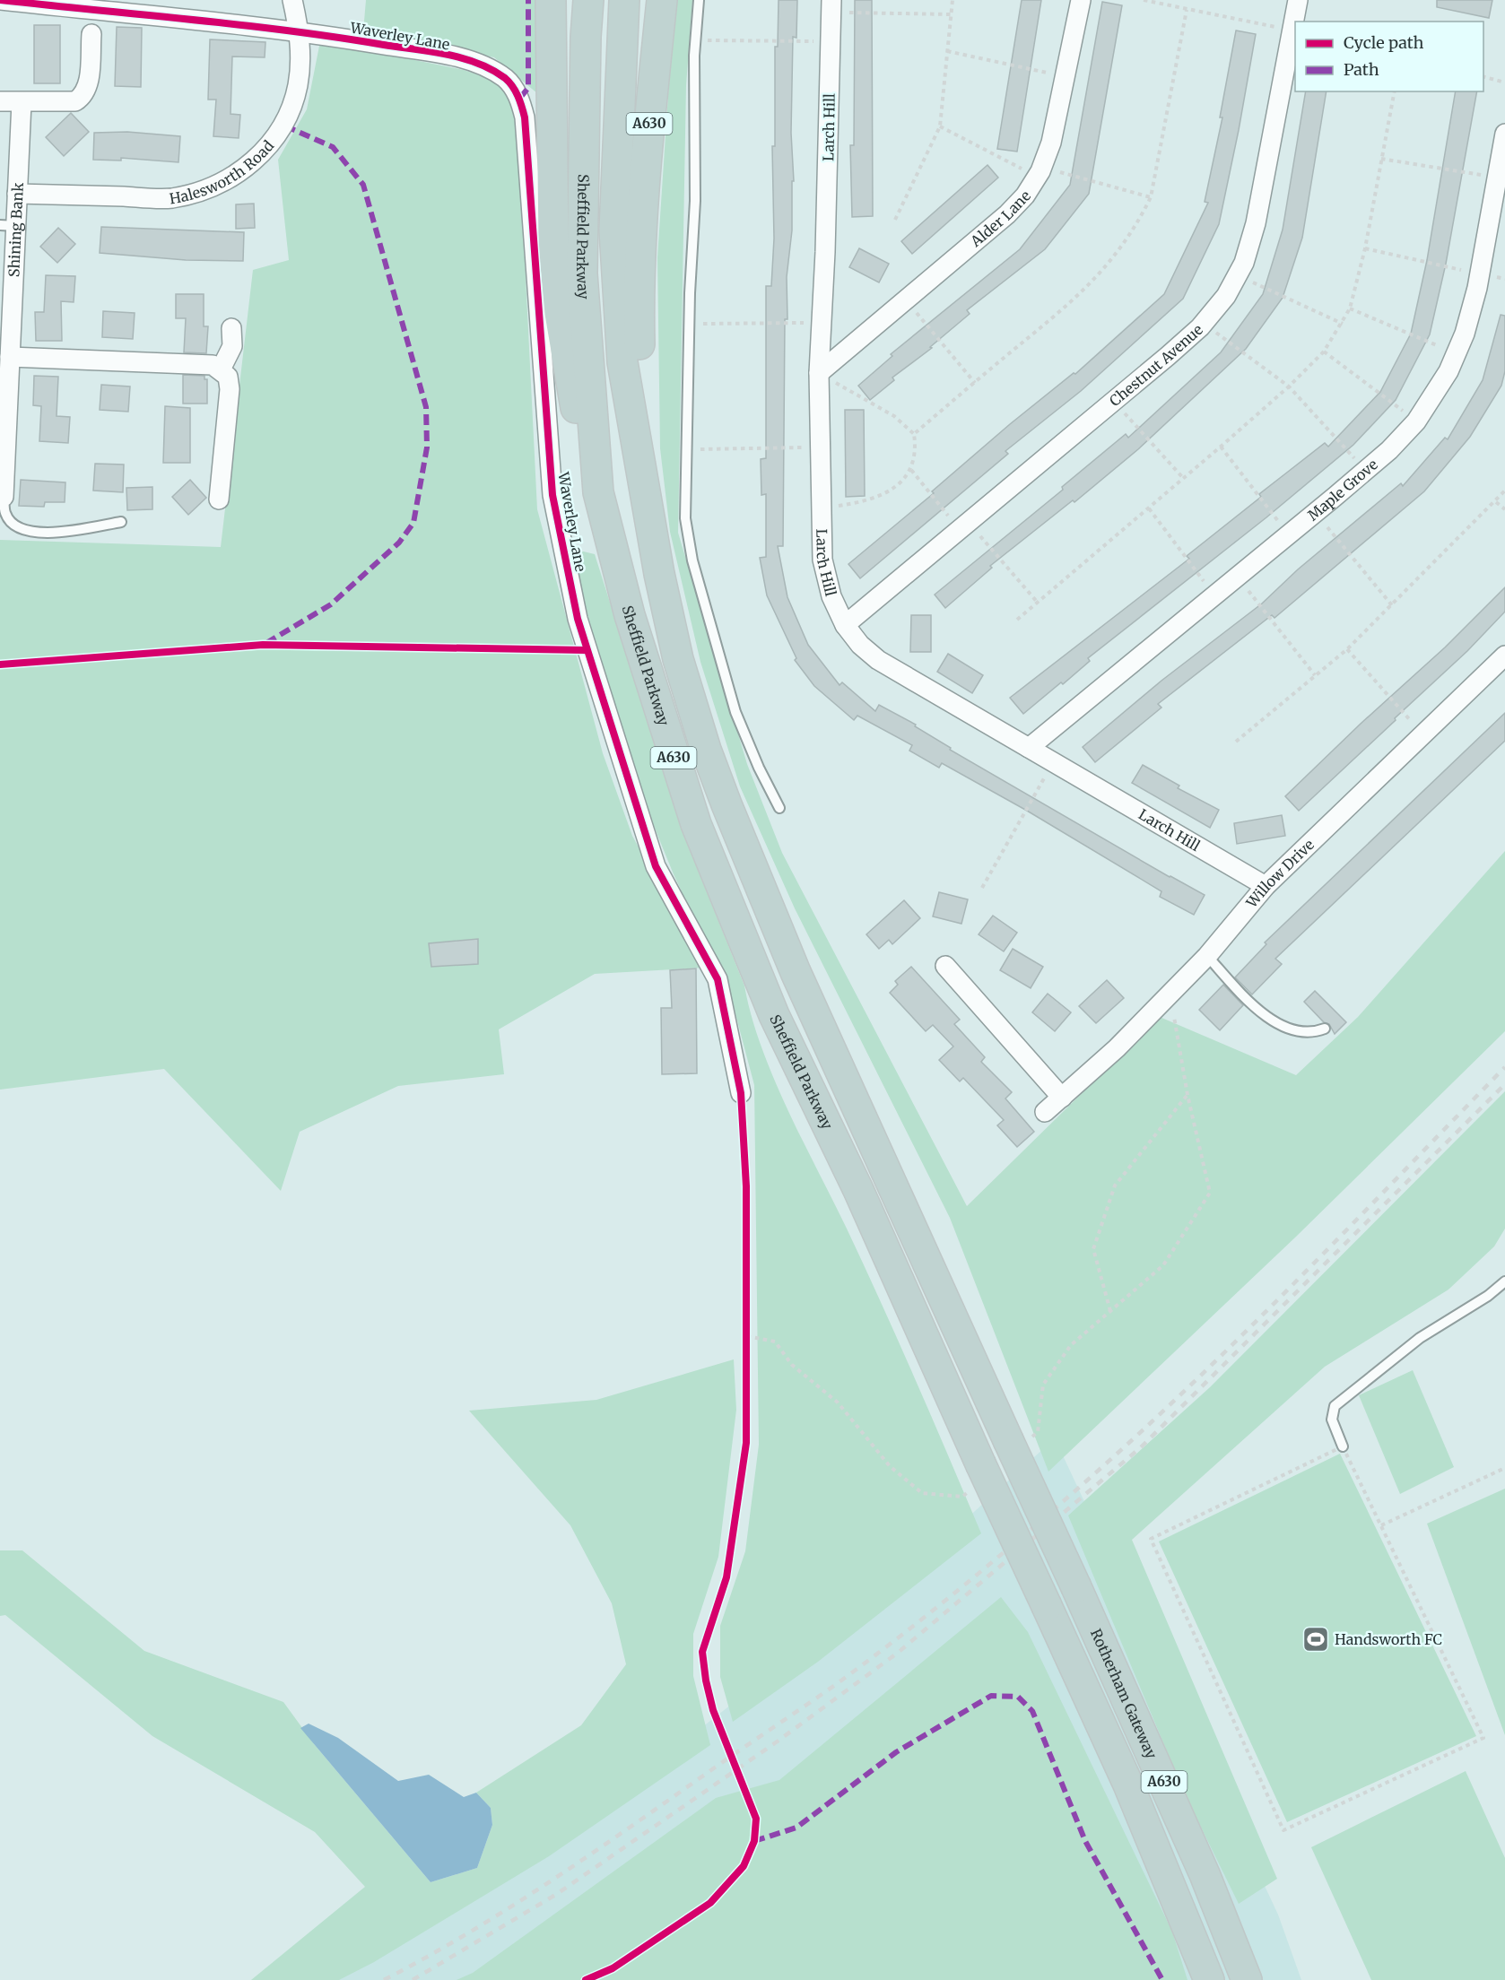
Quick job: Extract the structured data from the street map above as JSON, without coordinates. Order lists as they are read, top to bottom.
{
  "streets": {
    "highway": ["A630", "Sheffield Parkway", "Rotherham Gateway"],
    "street": [
      "Waverley Lane",
      "Larch Hill",
      "Halesworth Road",
      "Alder Lane",
      "Shining Bank",
      "Chestnut Avenue",
      "Maple Grove",
      "Willow Drive"
    ]
  },
  "crossings": [
    ["Waverley Lane", "Halesworth Road"],
    ["A630", "Sheffield Parkway"],
    ["Larch Hill", "Alder Lane"],
    ["Larch Hill", "Chestnut Avenue"],
    ["Larch Hill", "Maple Grove"],
    ["Larch Hill", "Willow Drive"],
    ["Halesworth Road", "Shining Bank"],
    ["Sheffield Parkway", "Rotherham Gateway"]
  ],
  "places": {
    "sports": ["Handsworth FC"]
  },
  "legend": ["Cycle path", "Path"]
}
